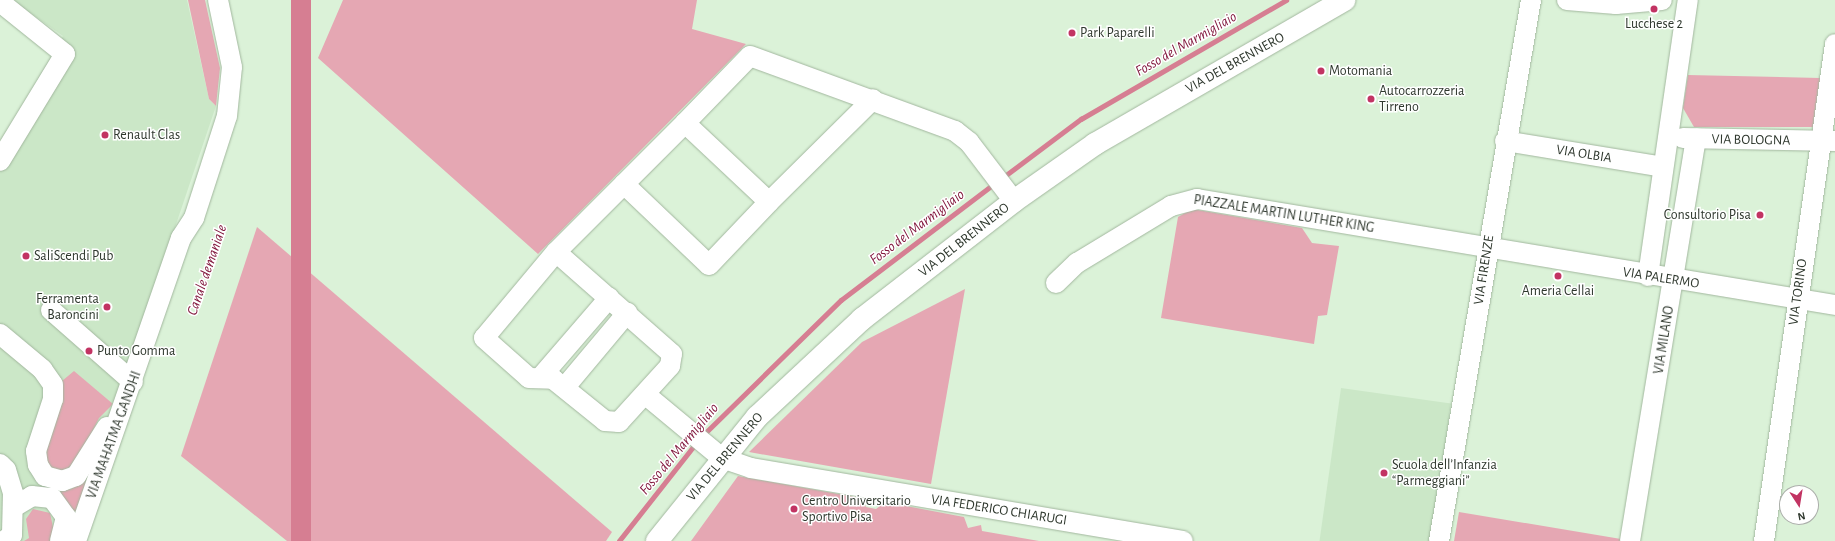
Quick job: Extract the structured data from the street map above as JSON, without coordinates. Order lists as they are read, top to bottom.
{
  "streets": {
    "main road": ["VIA DEL BRENNERO"],
    "street": [
      "VIA BOLOGNA",
      "VIA OLBIA",
      "PIAZZALE MARTIN LUTHER KING",
      "VIA FIRENZE",
      "VIA PALERMO",
      "VIA TORINO",
      "VIA MILANO",
      "VIA MAHATMA GANDHI",
      "VIA FEDERICO CHIARUGI"
    ]
  },
  "crossings": [
    ["VIA DEL BRENNERO", "VIA FEDERICO CHIARUGI"],
    ["VIA BOLOGNA", "VIA TORINO"],
    ["VIA BOLOGNA", "VIA MILANO"],
    ["VIA OLBIA", "VIA FIRENZE"],
    ["PIAZZALE MARTIN LUTHER KING", "VIA FIRENZE"],
    ["PIAZZALE MARTIN LUTHER KING", "VIA PALERMO"],
    ["VIA FIRENZE", "VIA PALERMO"],
    ["VIA PALERMO", "VIA TORINO"],
    ["VIA PALERMO", "VIA MILANO"]
  ],
  "water": ["Fosso del Marmigliaio", "Canale demaniale"],
  "places": [
    "Lucchese 2",
    "Park Paparelli",
    "Motomania",
    "Autocarrozzeria Tirreno",
    "Renault Clas",
    "Consultorio Pisa",
    "SaliScendi Pub",
    "Ameria Cellai",
    "Ferramenta Baroncini",
    "Punto Gomma",
    "Scuola dell’Infanzia “Parmeggiani”",
    "Centro Universitario Sportivo Pisa"
  ],
  "north": "bottom"
}
